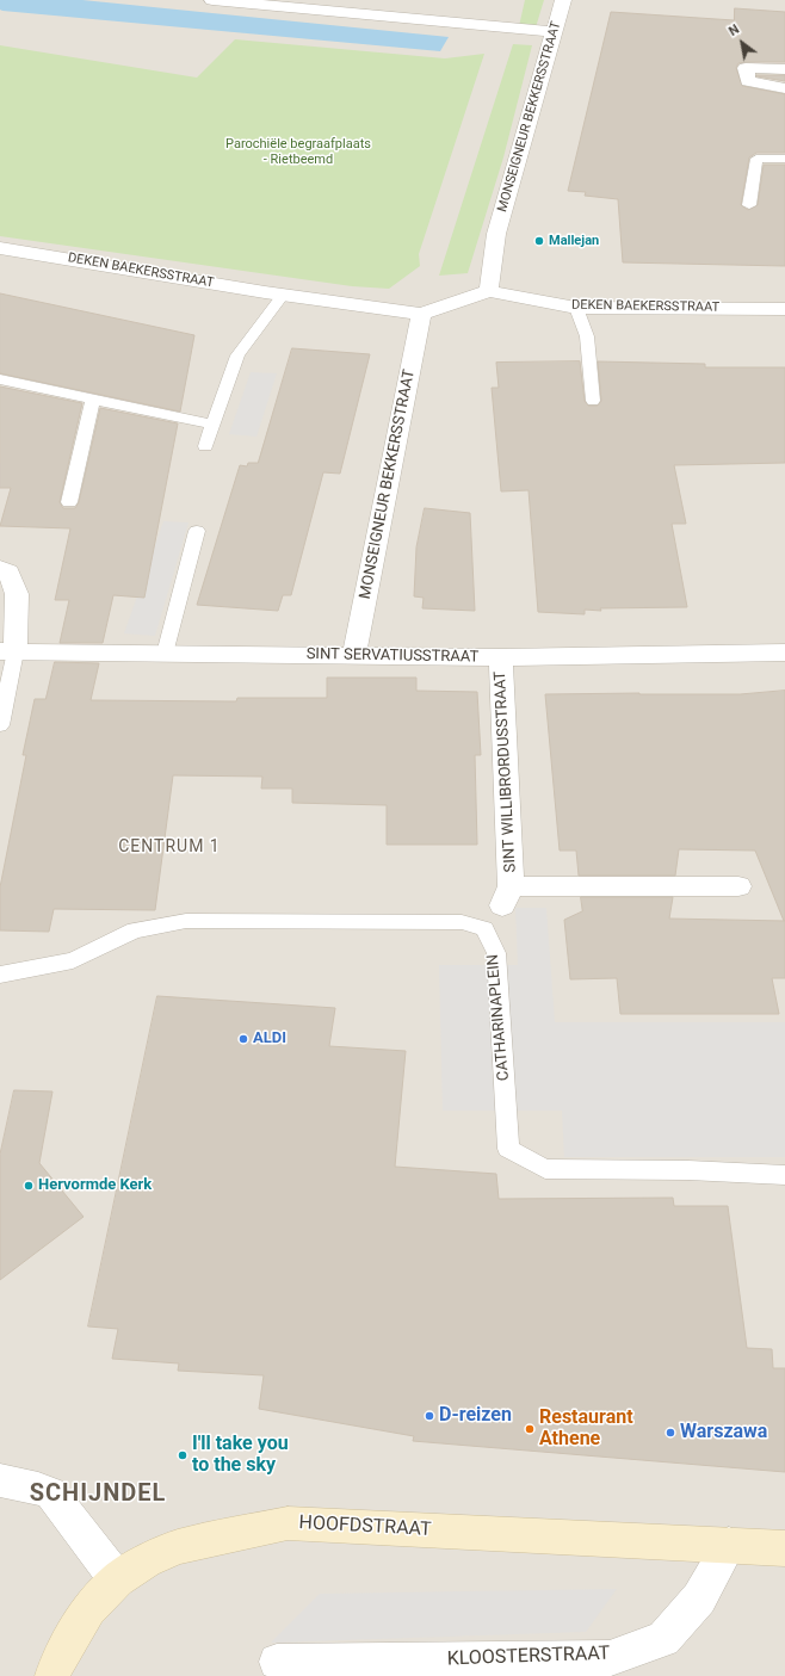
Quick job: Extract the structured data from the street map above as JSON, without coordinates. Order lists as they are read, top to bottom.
{
  "streets": {
    "main road": ["HOOFDSTRAAT"],
    "street": [
      "MONSEIGNEUR BEKKERSSTRAAT",
      "DEKEN BAEKERSSTRAAT",
      "SINT SERVATIUSSTRAAT",
      "SINT WILLIBRORDUSSTRAAT",
      "KLOOSTERSTRAAT"
    ],
    "lane": ["CATHARINAPLEIN"]
  },
  "crossings": [
    ["MONSEIGNEUR BEKKERSSTRAAT", "DEKEN BAEKERSSTRAAT"],
    ["MONSEIGNEUR BEKKERSSTRAAT", "SINT SERVATIUSSTRAAT"],
    ["SINT SERVATIUSSTRAAT", "SINT WILLIBRORDUSSTRAAT"],
    ["HOOFDSTRAAT", "KLOOSTERSTRAAT"]
  ],
  "districts": ["CENTRUM 1", "SCHIJNDEL"],
  "parks": ["Parochiële begraafplaats - Rietbeemd"],
  "places": [
    "Mallejan",
    "ALDI",
    "Hervormde Kerk",
    "D-reizen",
    "Restaurant Athene",
    "Warszawa",
    "I'll take you to the sky"
  ],
  "north": "top left"
}
